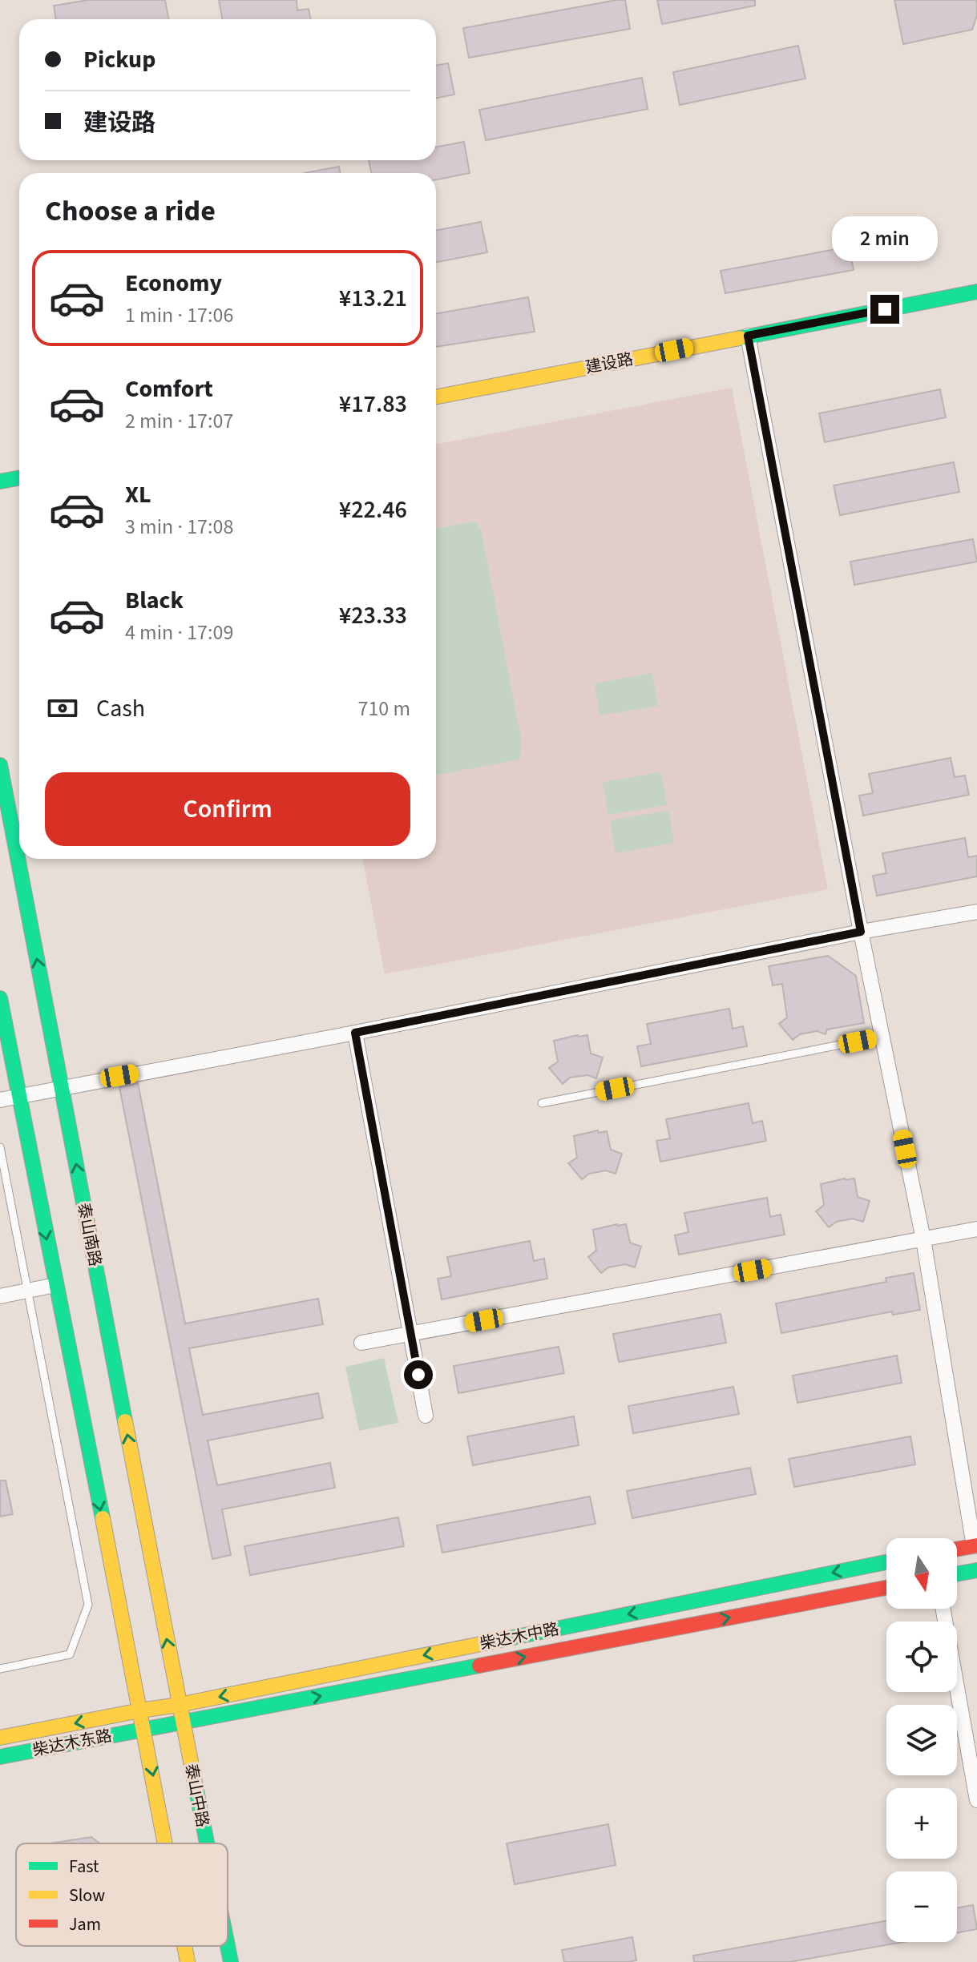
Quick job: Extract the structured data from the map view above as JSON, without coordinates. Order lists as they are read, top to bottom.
{
  "streets": {
    "street": [
      "建设路",
      "泰山南路",
      "柴达木中路",
      "柴达木东路",
      "泰山中路"
    ]
  },
  "crossings": [
    ["泰山南路", "柴达木中路"],
    ["泰山南路", "泰山中路"],
    ["柴达木中路", "柴达木东路"],
    ["柴达木中路", "泰山中路"]
  ],
  "legend": ["Fast", "Slow", "Jam"],
  "north": "bottom",
  "page": {
    "banner": ["Pickup", "建设路"],
    "heading": "Choose a ride",
    "bubble": "2 min",
    "list": [
      {
        "name": "Economy",
        "note": "1 min · 17:06",
        "value": "¥13.21"
      },
      {
        "name": "Comfort",
        "note": "2 min · 17:07",
        "value": "¥17.83"
      },
      {
        "name": "XL",
        "note": "3 min · 17:08",
        "value": "¥22.46"
      },
      {
        "name": "Black",
        "note": "4 min · 17:09",
        "value": "¥23.33"
      }
    ],
    "pay": ["Cash", "710 m"],
    "buttons": "Confirm",
    "map_buttons": ["+", "−"]
  }
}
